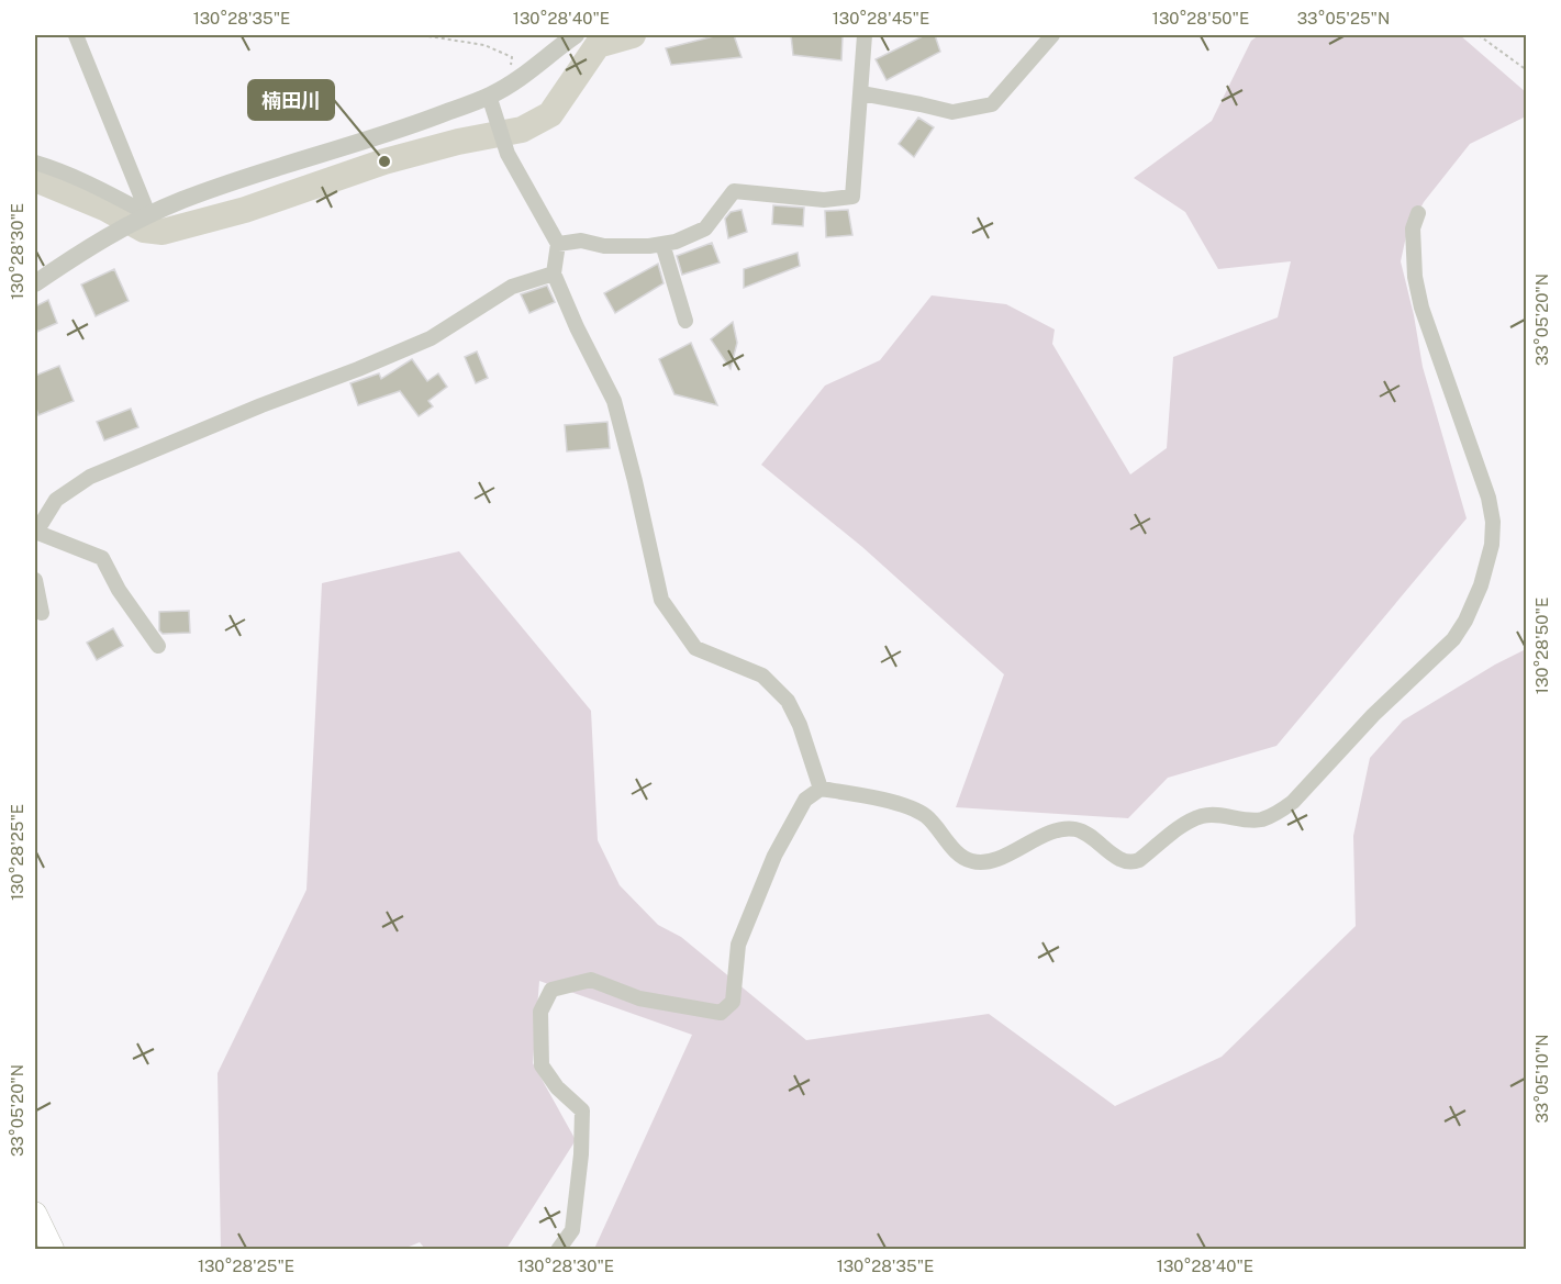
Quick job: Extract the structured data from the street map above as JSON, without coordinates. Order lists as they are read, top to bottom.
{
  "places": ["楠田川"],
  "coordinates": [
    "130°28'35\"E",
    "130°28'40\"E",
    "130°28'45\"E",
    "130°28'50\"E",
    "33°05'25\"N",
    "130°28'30\"E",
    "33°05'20\"N",
    "130°28'25\"E",
    "33°05'10\"N"
  ]
}
